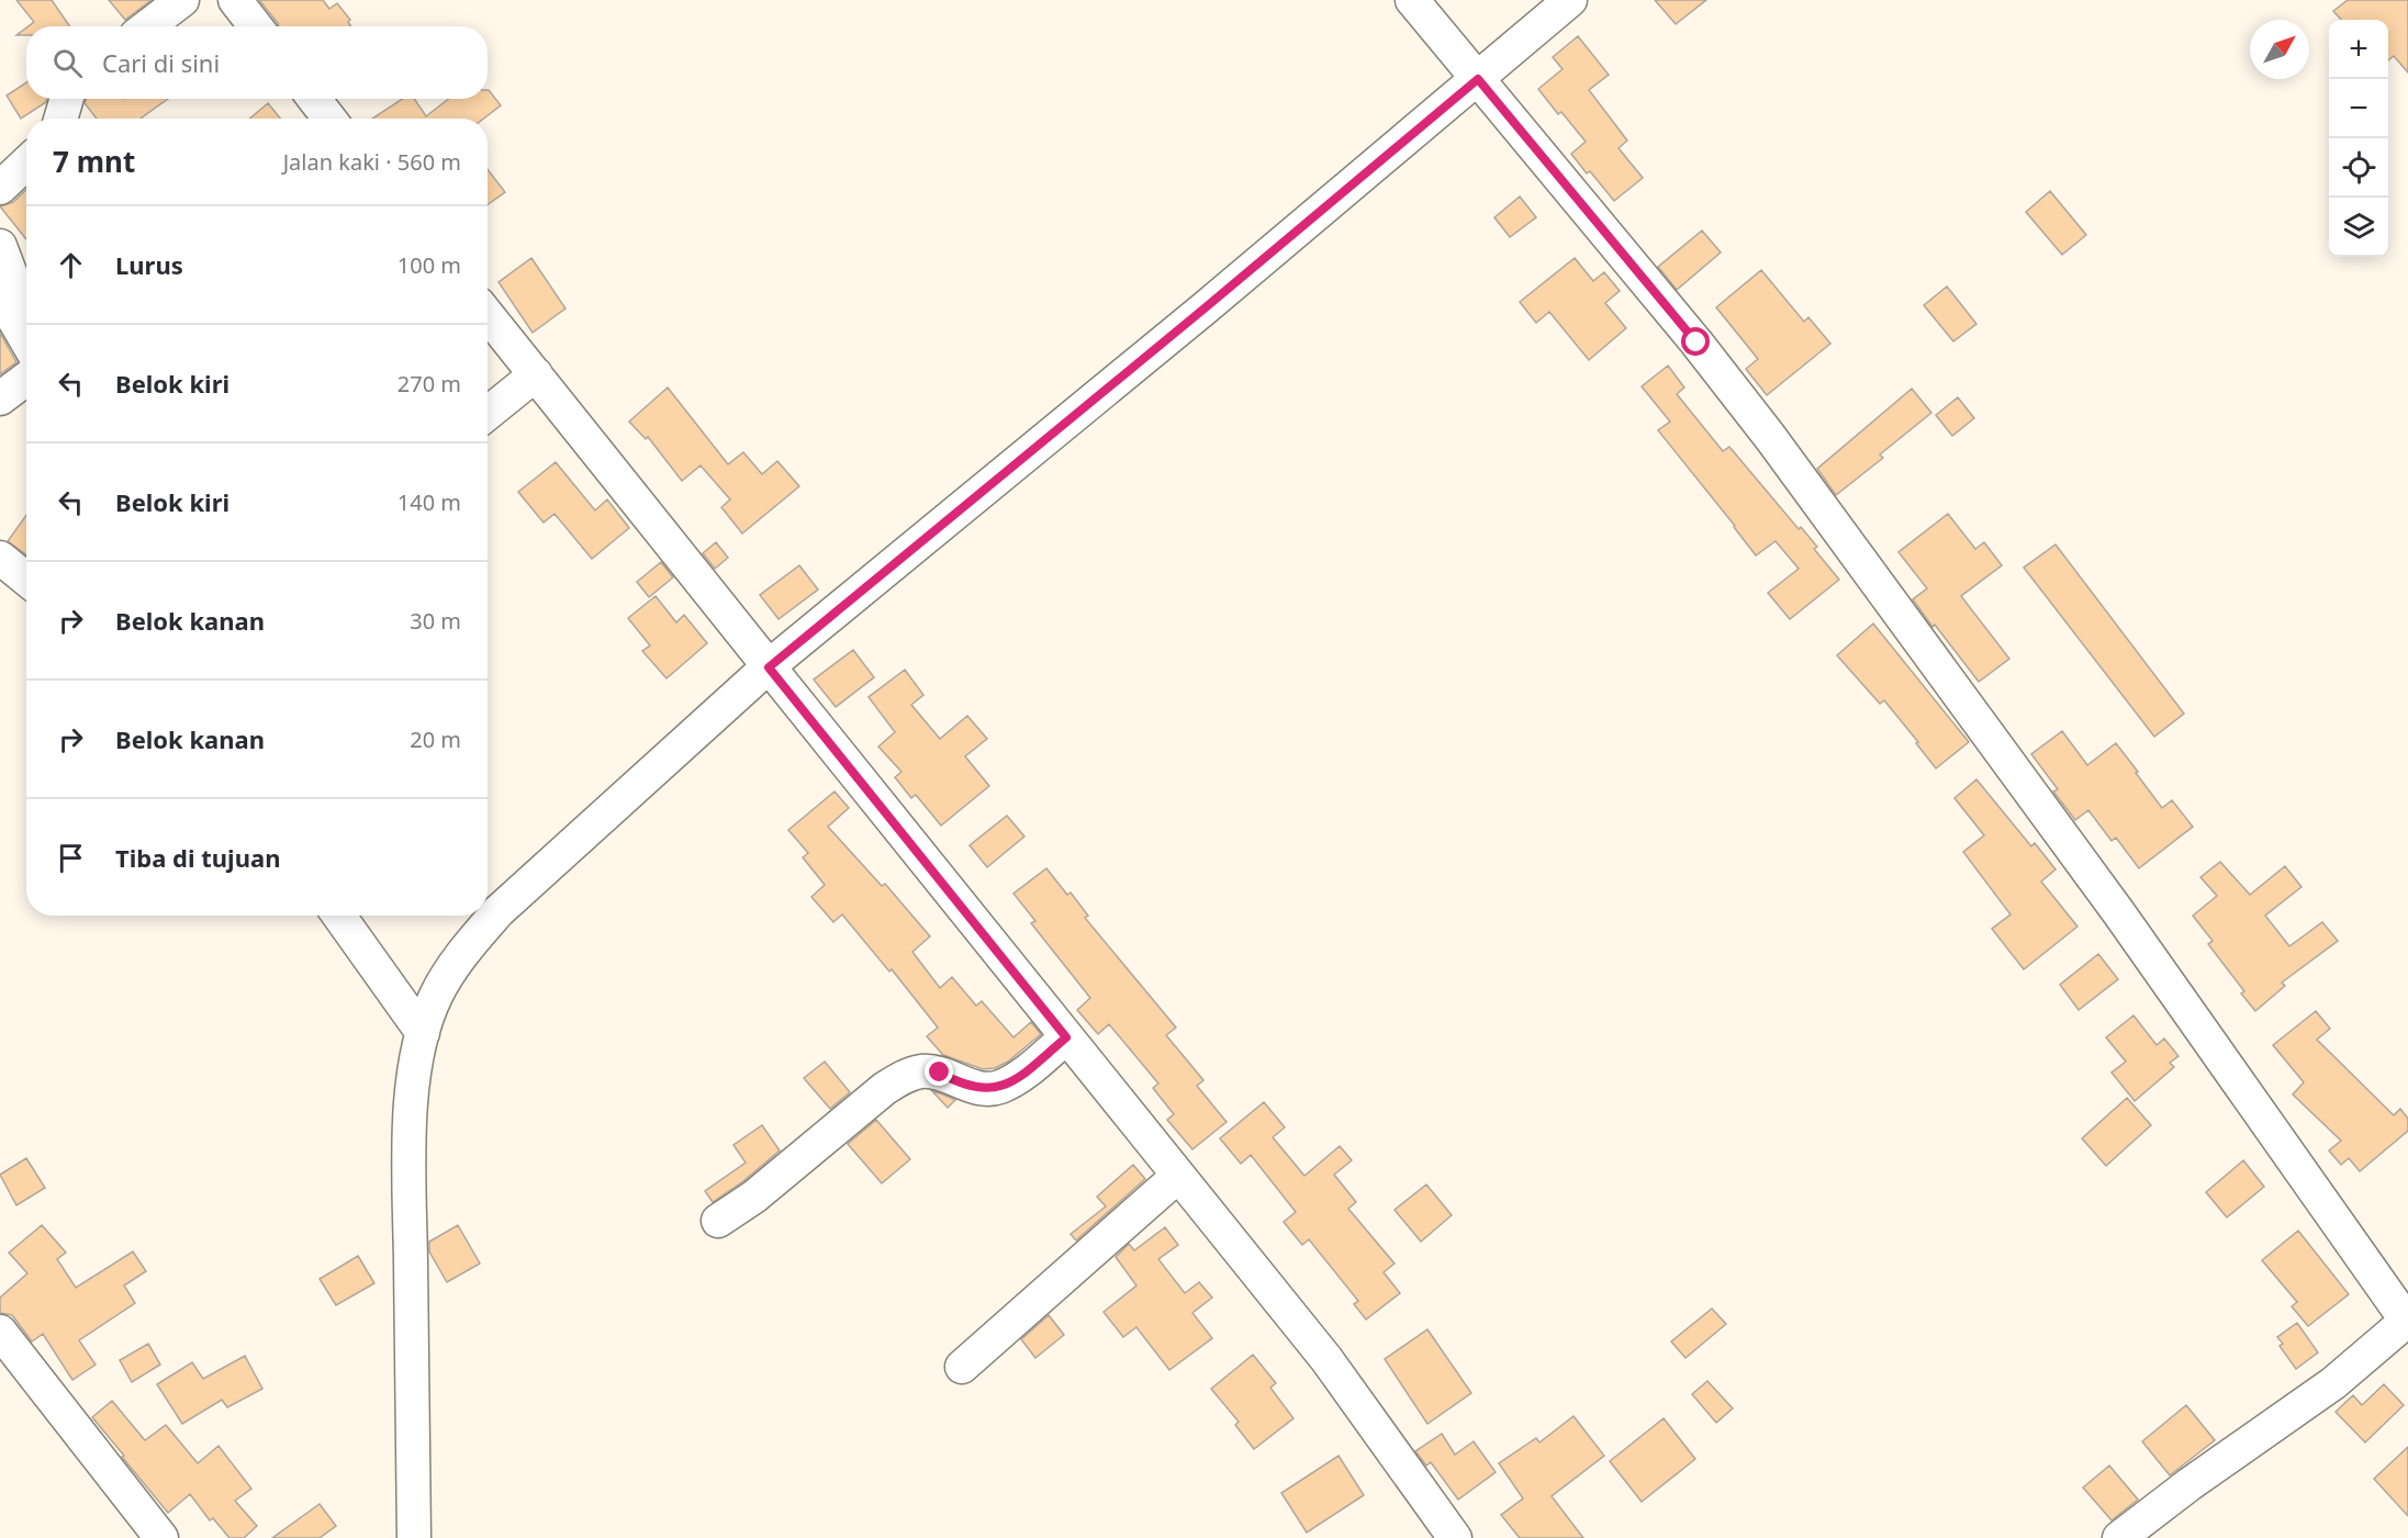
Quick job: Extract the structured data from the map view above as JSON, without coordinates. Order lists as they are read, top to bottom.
{
  "north": "top right",
  "page": {
    "map_buttons": ["+", "−"],
    "search": "Cari di sini",
    "heading": ["7 mnt", "Jalan kaki · 560 m"],
    "list": [
      ["Lurus", "100 m"],
      ["Belok kiri", "270 m"],
      ["Belok kiri", "140 m"],
      ["Belok kanan", "30 m"],
      ["Belok kanan", "20 m"],
      "Tiba di tujuan"
    ]
  }
}
